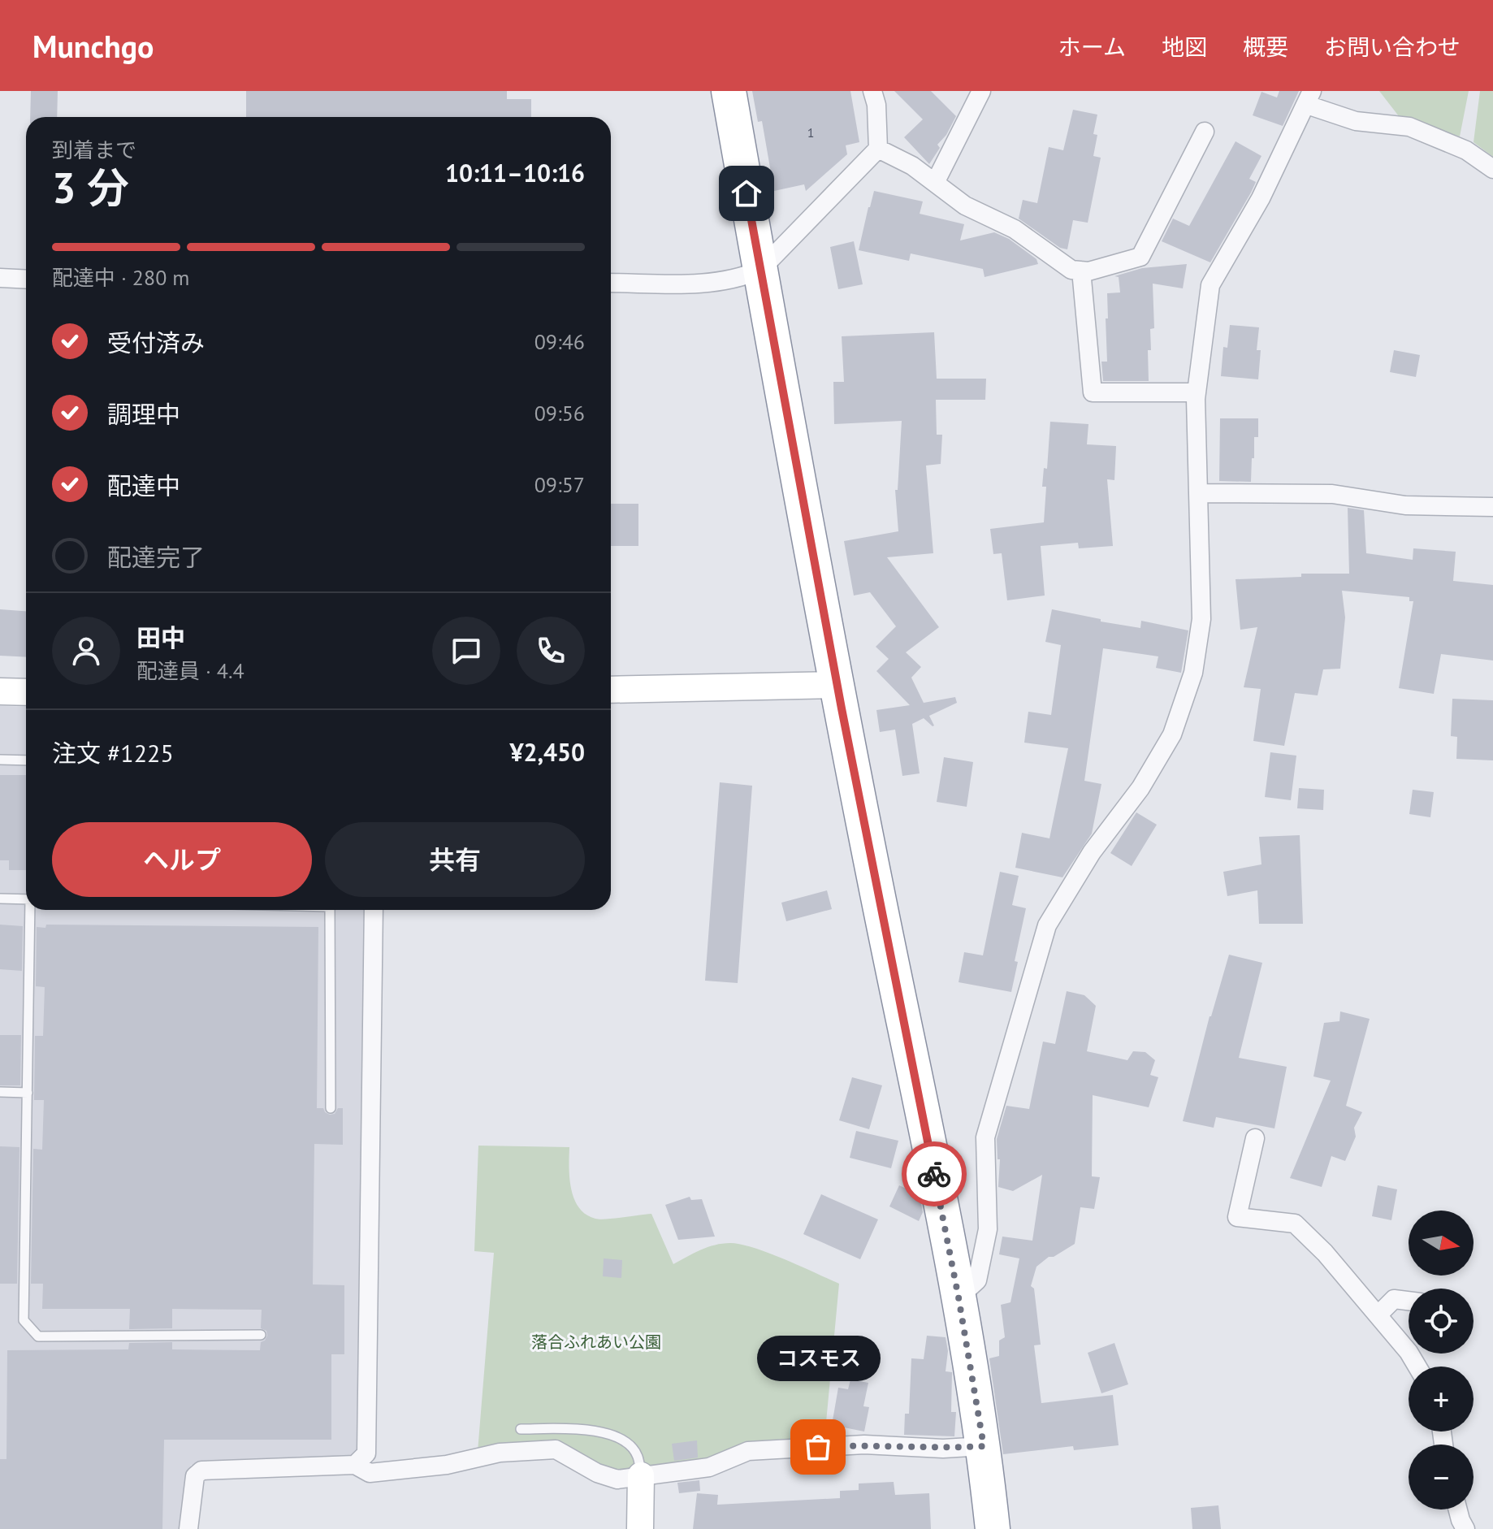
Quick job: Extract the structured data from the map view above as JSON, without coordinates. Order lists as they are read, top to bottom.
{
  "parks": ["落合ふれあい公園"],
  "places": ["コスモス"],
  "house_numbers": ["1"],
  "north": "right",
  "page": {
    "header": "Munchgo",
    "nav": [
      "ホーム",
      "地図",
      "概要",
      "お問い合わせ"
    ],
    "heading": ["3 分", "到着まで", "10:11–10:16"],
    "panel": [
      "田中",
      "配達員 · 4.4",
      "注文 #1225",
      "¥2,450"
    ],
    "bar": "配達中 · 280 m",
    "list": [
      ["受付済み", "09:46"],
      ["調理中", "09:56"],
      ["配達中", "09:57"],
      "配達完了"
    ],
    "buttons": ["ヘルプ", "共有"],
    "map_buttons": ["+", "−"],
    "bubble": "コスモス"
  }
}
